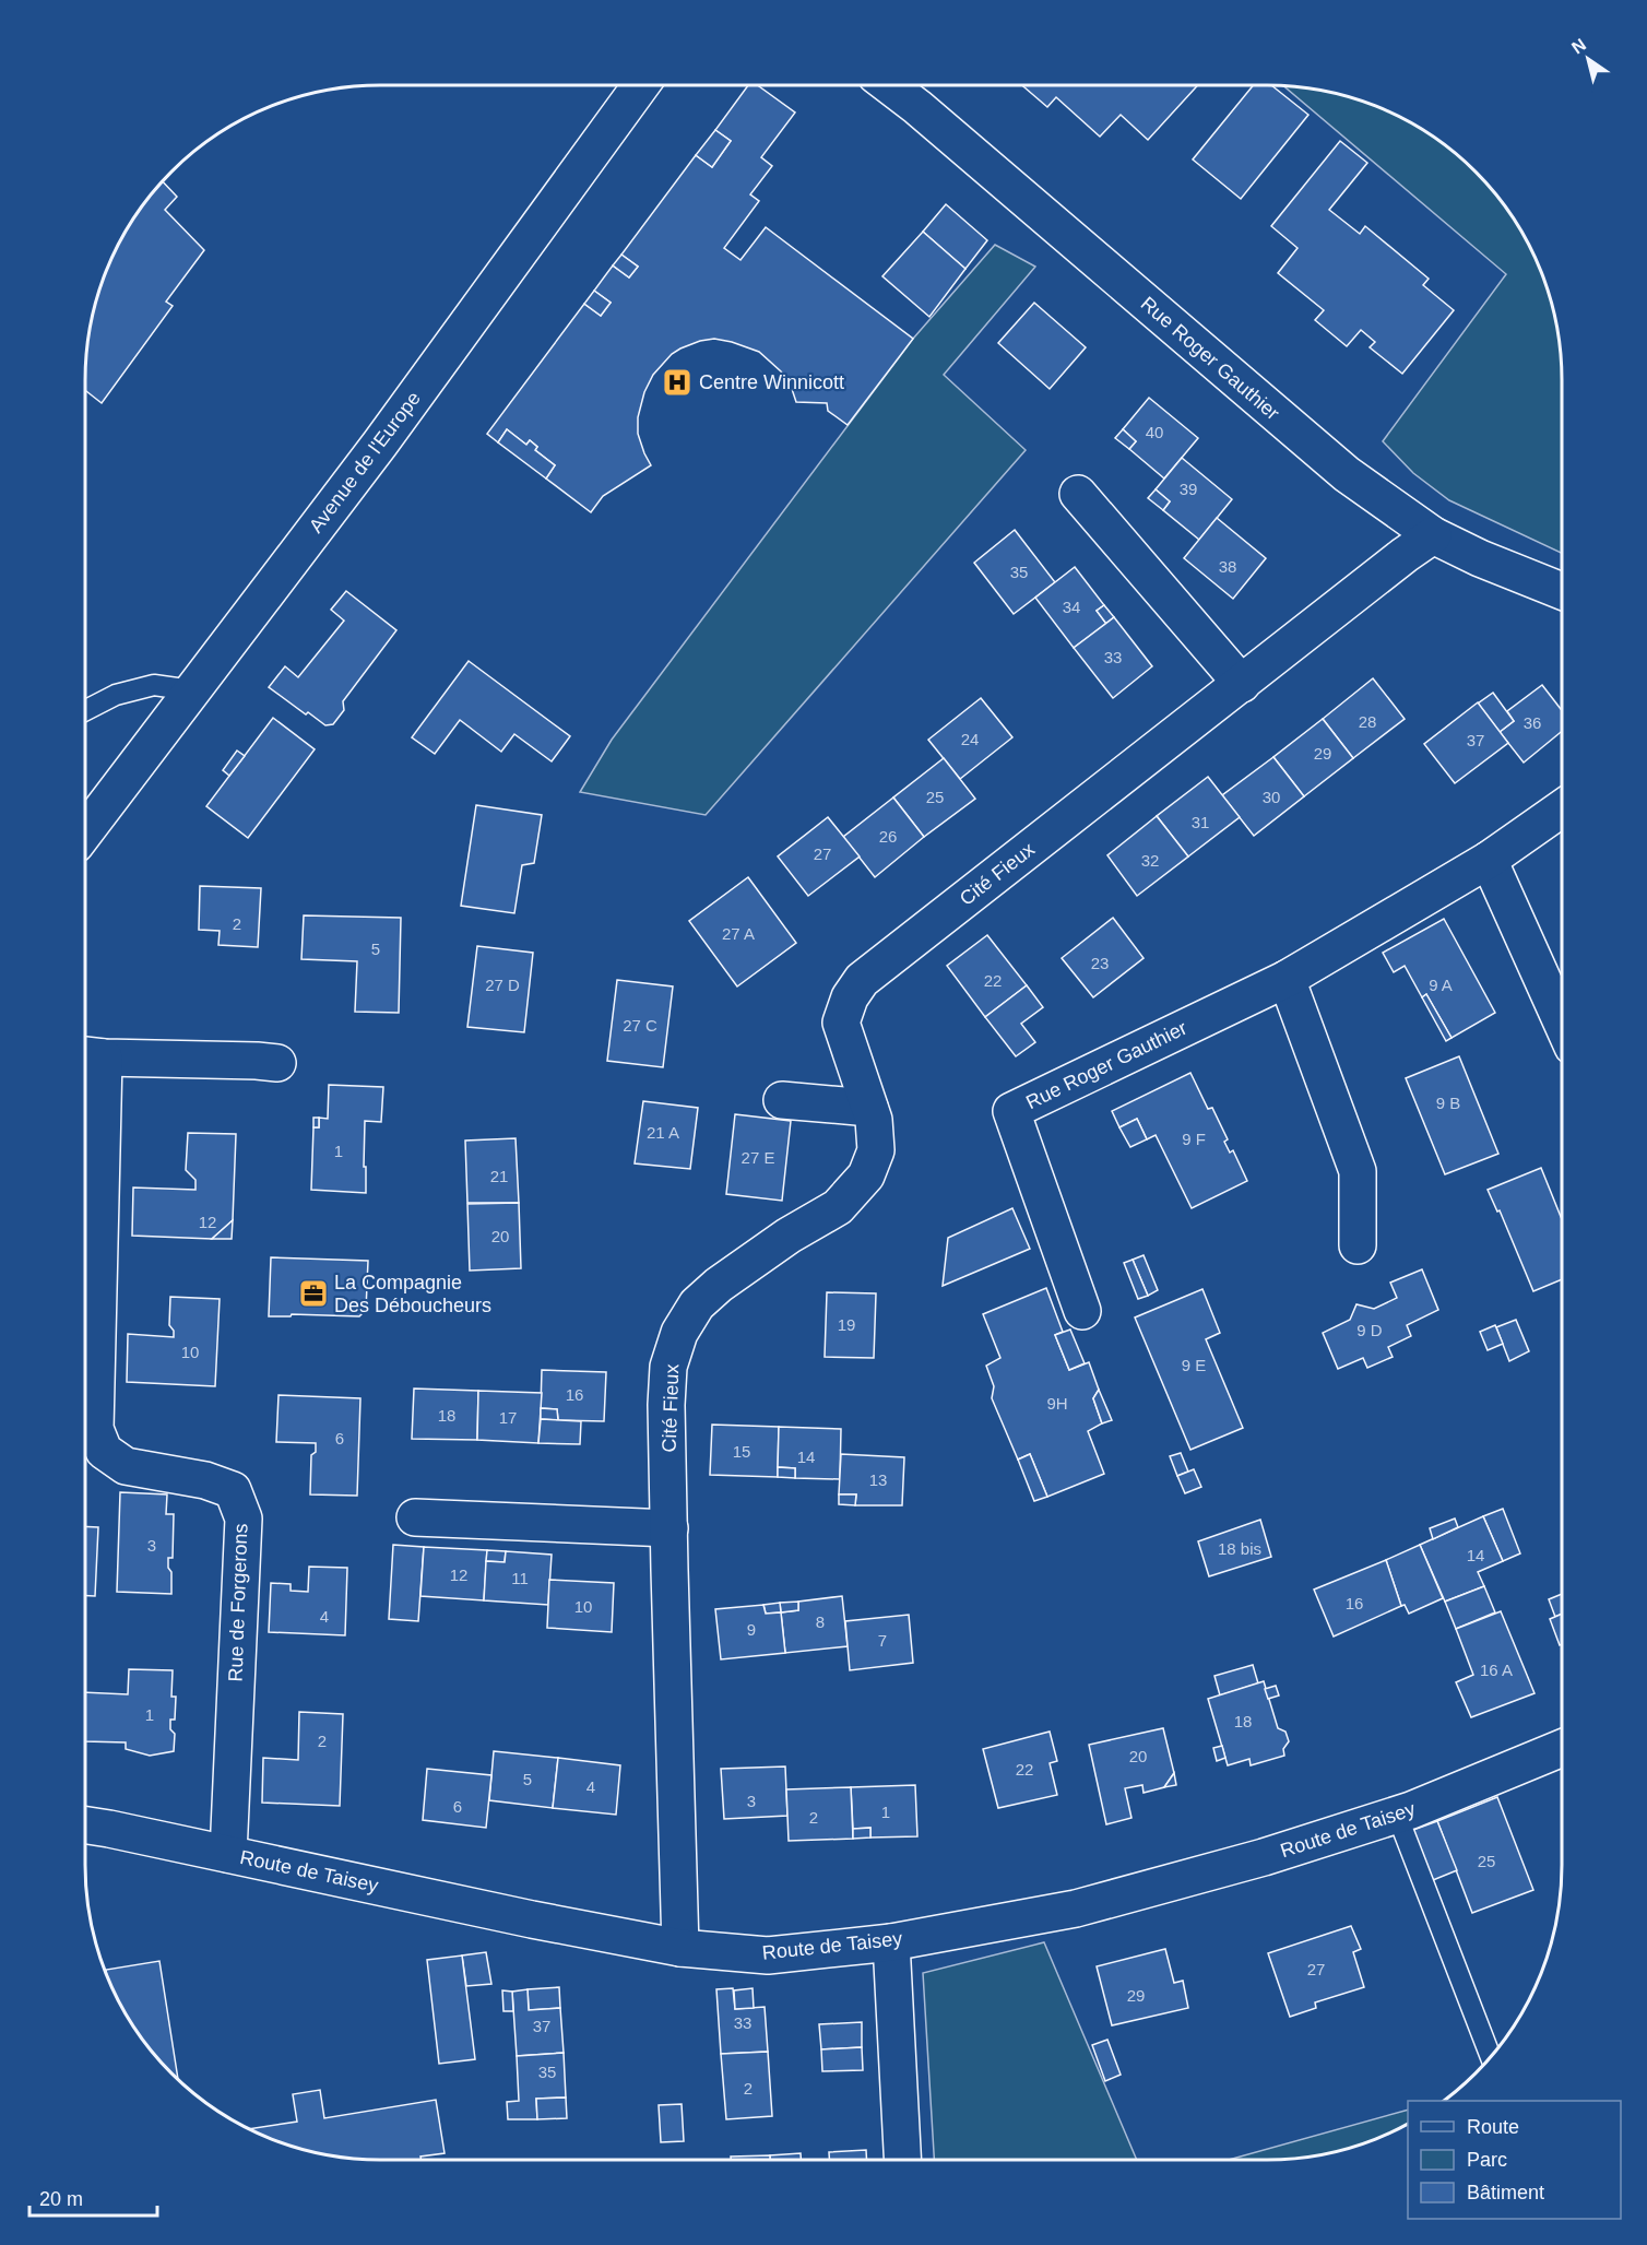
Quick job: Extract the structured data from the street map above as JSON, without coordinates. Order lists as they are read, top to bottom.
{
  "streets": {
    "street": [
      "Rue Roger Gauthier",
      "Avenue de l'Europe",
      "Cité Fieux",
      "Rue de Forgerons",
      "Route de Taisey"
    ]
  },
  "crossings": [
    ["Rue Roger Gauthier", "Cité Fieux"],
    ["Cité Fieux", "Route de Taisey"],
    ["Rue de Forgerons", "Route de Taisey"]
  ],
  "places": {
    "hospital": ["Centre Winnicott"],
    "office": ["La Compagnie Des Déboucheurs"]
  },
  "house_numbers": [
    "40",
    "39",
    "38",
    "35",
    "34",
    "33",
    "28",
    "36",
    "24",
    "37",
    "29",
    "25",
    "30",
    "31",
    "26",
    "27",
    "32",
    "2",
    "27 A",
    "5",
    "23",
    "22",
    "27 D",
    "9 A",
    "27 C",
    "9 B",
    "21 A",
    "9 F",
    "1",
    "27 E",
    "21",
    "12",
    "20",
    "19",
    "9 D",
    "10",
    "9 E",
    "16",
    "9H",
    "18",
    "17",
    "6",
    "15",
    "14",
    "13",
    "3",
    "18 bis",
    "14",
    "12",
    "11",
    "16",
    "10",
    "4",
    "8",
    "9",
    "7",
    "16 A",
    "1",
    "18",
    "2",
    "20",
    "22",
    "5",
    "4",
    "3",
    "6",
    "1",
    "2",
    "25",
    "27",
    "29",
    "33",
    "37",
    "35",
    "2"
  ],
  "legend": ["Route", "Parc", "Bâtiment"],
  "scale_bar": "20 m",
  "north": "top left"
}
